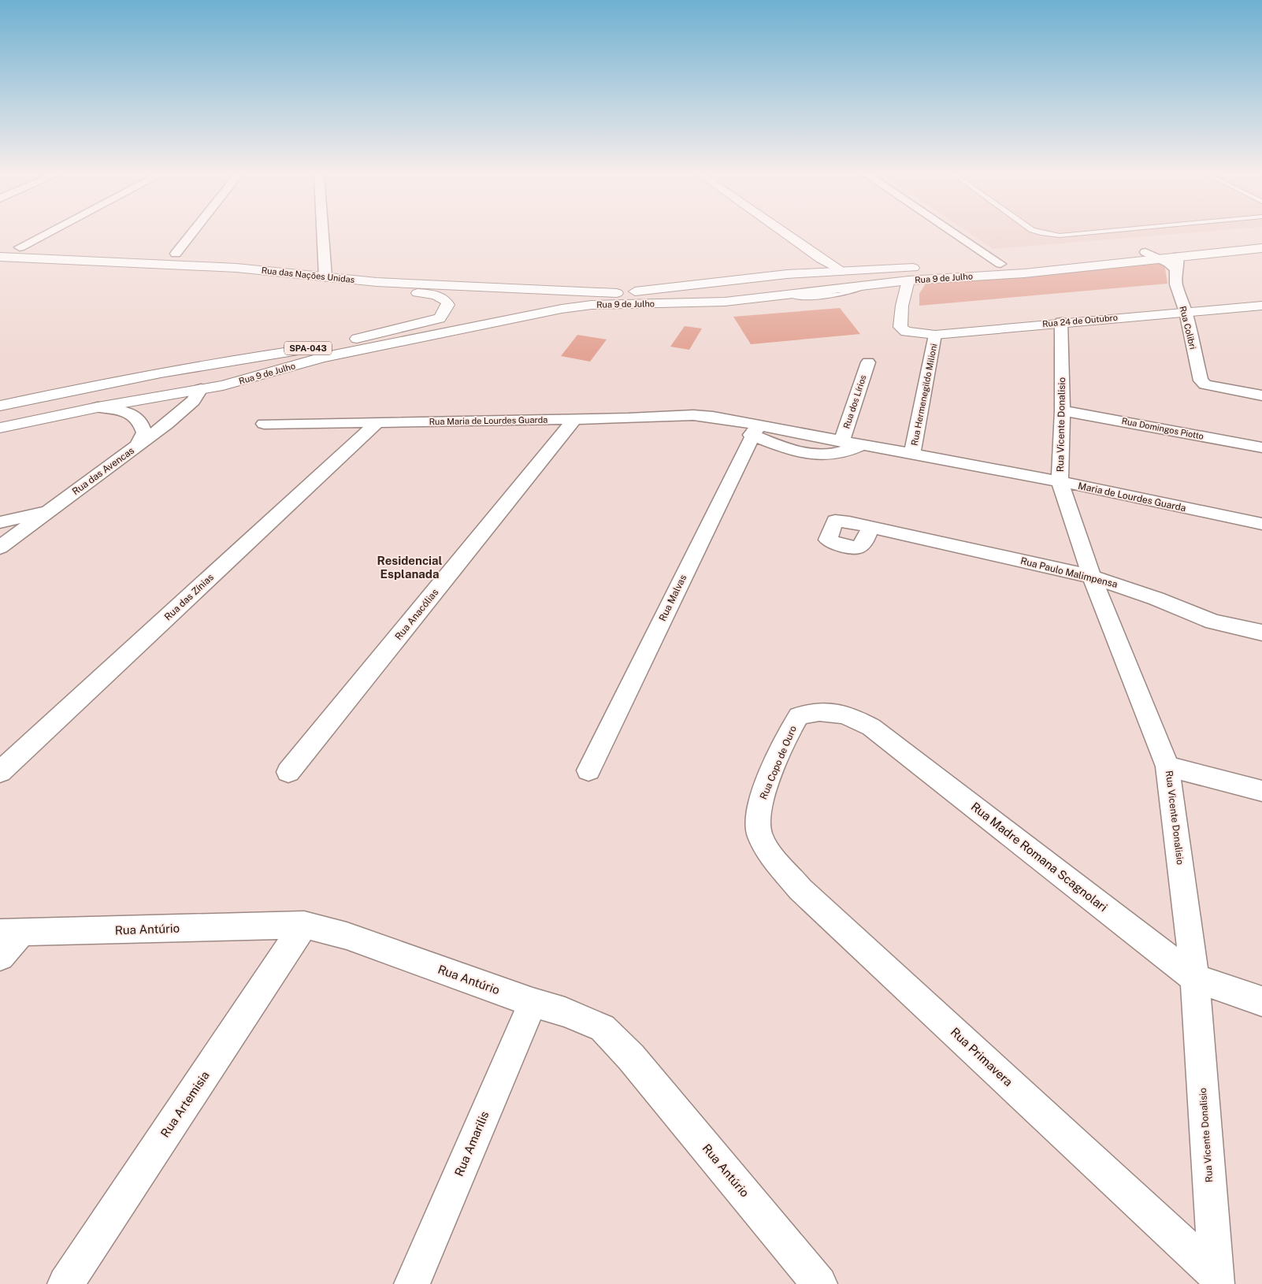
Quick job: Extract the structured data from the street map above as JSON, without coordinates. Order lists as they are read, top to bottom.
{
  "streets": {
    "main road": [
      "Rua das Nações Unidas",
      "Rua 9 de Julho",
      "Rua 24 de Outubro",
      "SPA-043"
    ],
    "street": [
      "Rua Colibri",
      "Rua Hermenegildo Milioni",
      "Rua dos Lírios",
      "Rua Maria de Lourdes Guarda",
      "Rua Vicente Donalisio",
      "Rua Domingos Piotto",
      "Rua das Avencas",
      "Maria de Lourdes Guarda",
      "Rua Paulo Malimpensa",
      "Rua das Zínias",
      "Rua Malvas",
      "Rua Anacólias",
      "Rua Copo de Ouro",
      "Rua Madre Romana Scagnolari",
      "Rua Antúrio",
      "Rua Primavera",
      "Rua Artemisia",
      "Rua Amarilis"
    ]
  },
  "crossings": [
    ["Rua das Nações Unidas", "Rua 9 de Julho"],
    ["Rua 9 de Julho", "Rua 24 de Outubro"],
    ["Rua 9 de Julho", "Rua Colibri"],
    ["Rua 9 de Julho", "Rua das Avencas"],
    ["Rua 24 de Outubro", "Rua Colibri"],
    ["Rua 24 de Outubro", "Rua Hermenegildo Milioni"],
    ["Rua 24 de Outubro", "Rua Vicente Donalisio"],
    ["Rua Hermenegildo Milioni", "Maria de Lourdes Guarda"],
    ["Rua dos Lírios", "Rua Maria de Lourdes Guarda"],
    ["Rua Maria de Lourdes Guarda", "Maria de Lourdes Guarda"],
    ["Rua Maria de Lourdes Guarda", "Rua das Zínias"],
    ["Rua Maria de Lourdes Guarda", "Rua Malvas"],
    ["Rua Maria de Lourdes Guarda", "Rua Anacólias"],
    ["Rua Vicente Donalisio", "Rua Domingos Piotto"],
    ["Rua Vicente Donalisio", "Maria de Lourdes Guarda"],
    ["Rua Vicente Donalisio", "Rua Paulo Malimpensa"],
    ["Rua Vicente Donalisio", "Rua Madre Romana Scagnolari"],
    ["Rua Vicente Donalisio", "Rua Primavera"],
    ["Rua Copo de Ouro", "Rua Madre Romana Scagnolari"],
    ["Rua Copo de Ouro", "Rua Primavera"],
    ["Rua Antúrio", "Rua Artemisia"],
    ["Rua Antúrio", "Rua Amarilis"]
  ],
  "districts": ["Residencial Esplanada"]
}
